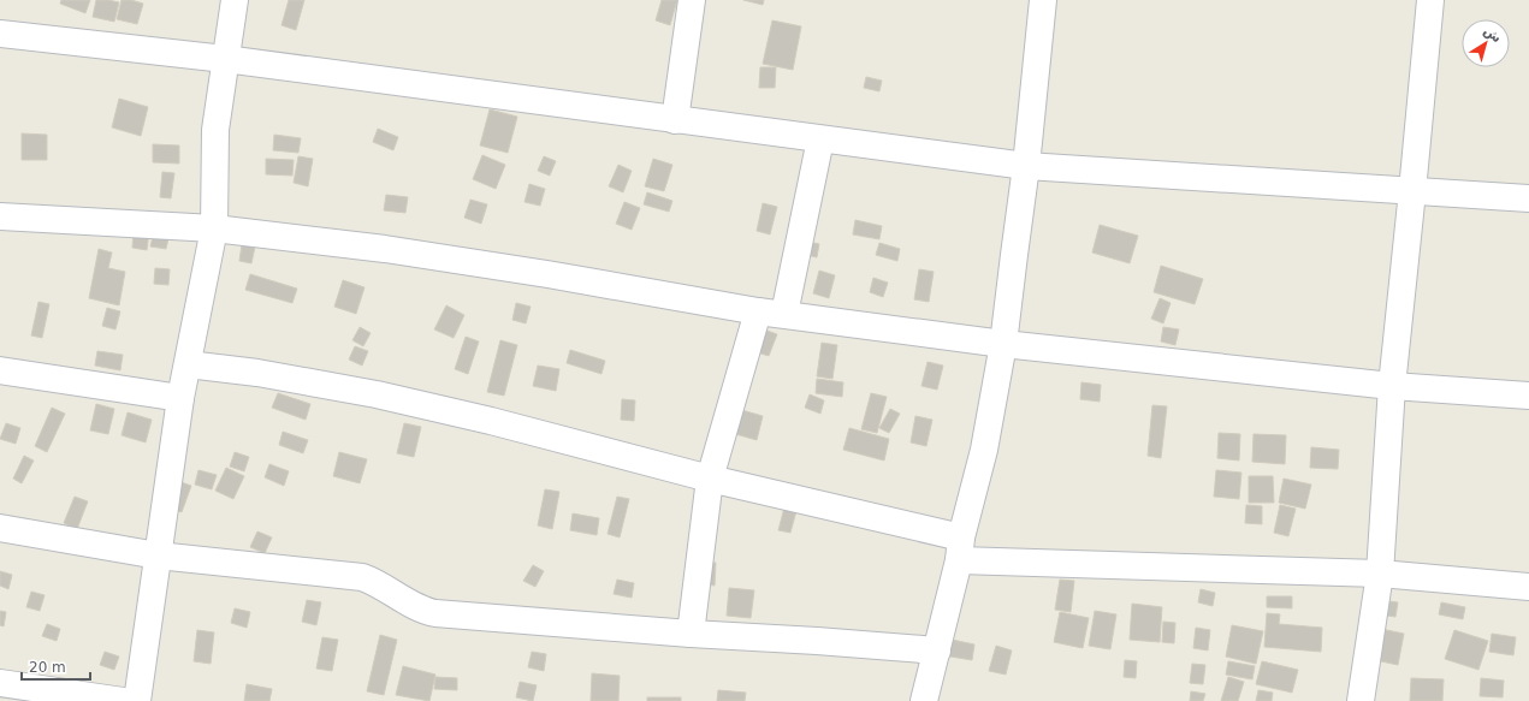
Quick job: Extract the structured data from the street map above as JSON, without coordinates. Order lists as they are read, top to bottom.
{
  "scale_bar": "20 m",
  "north": "top right"
}
